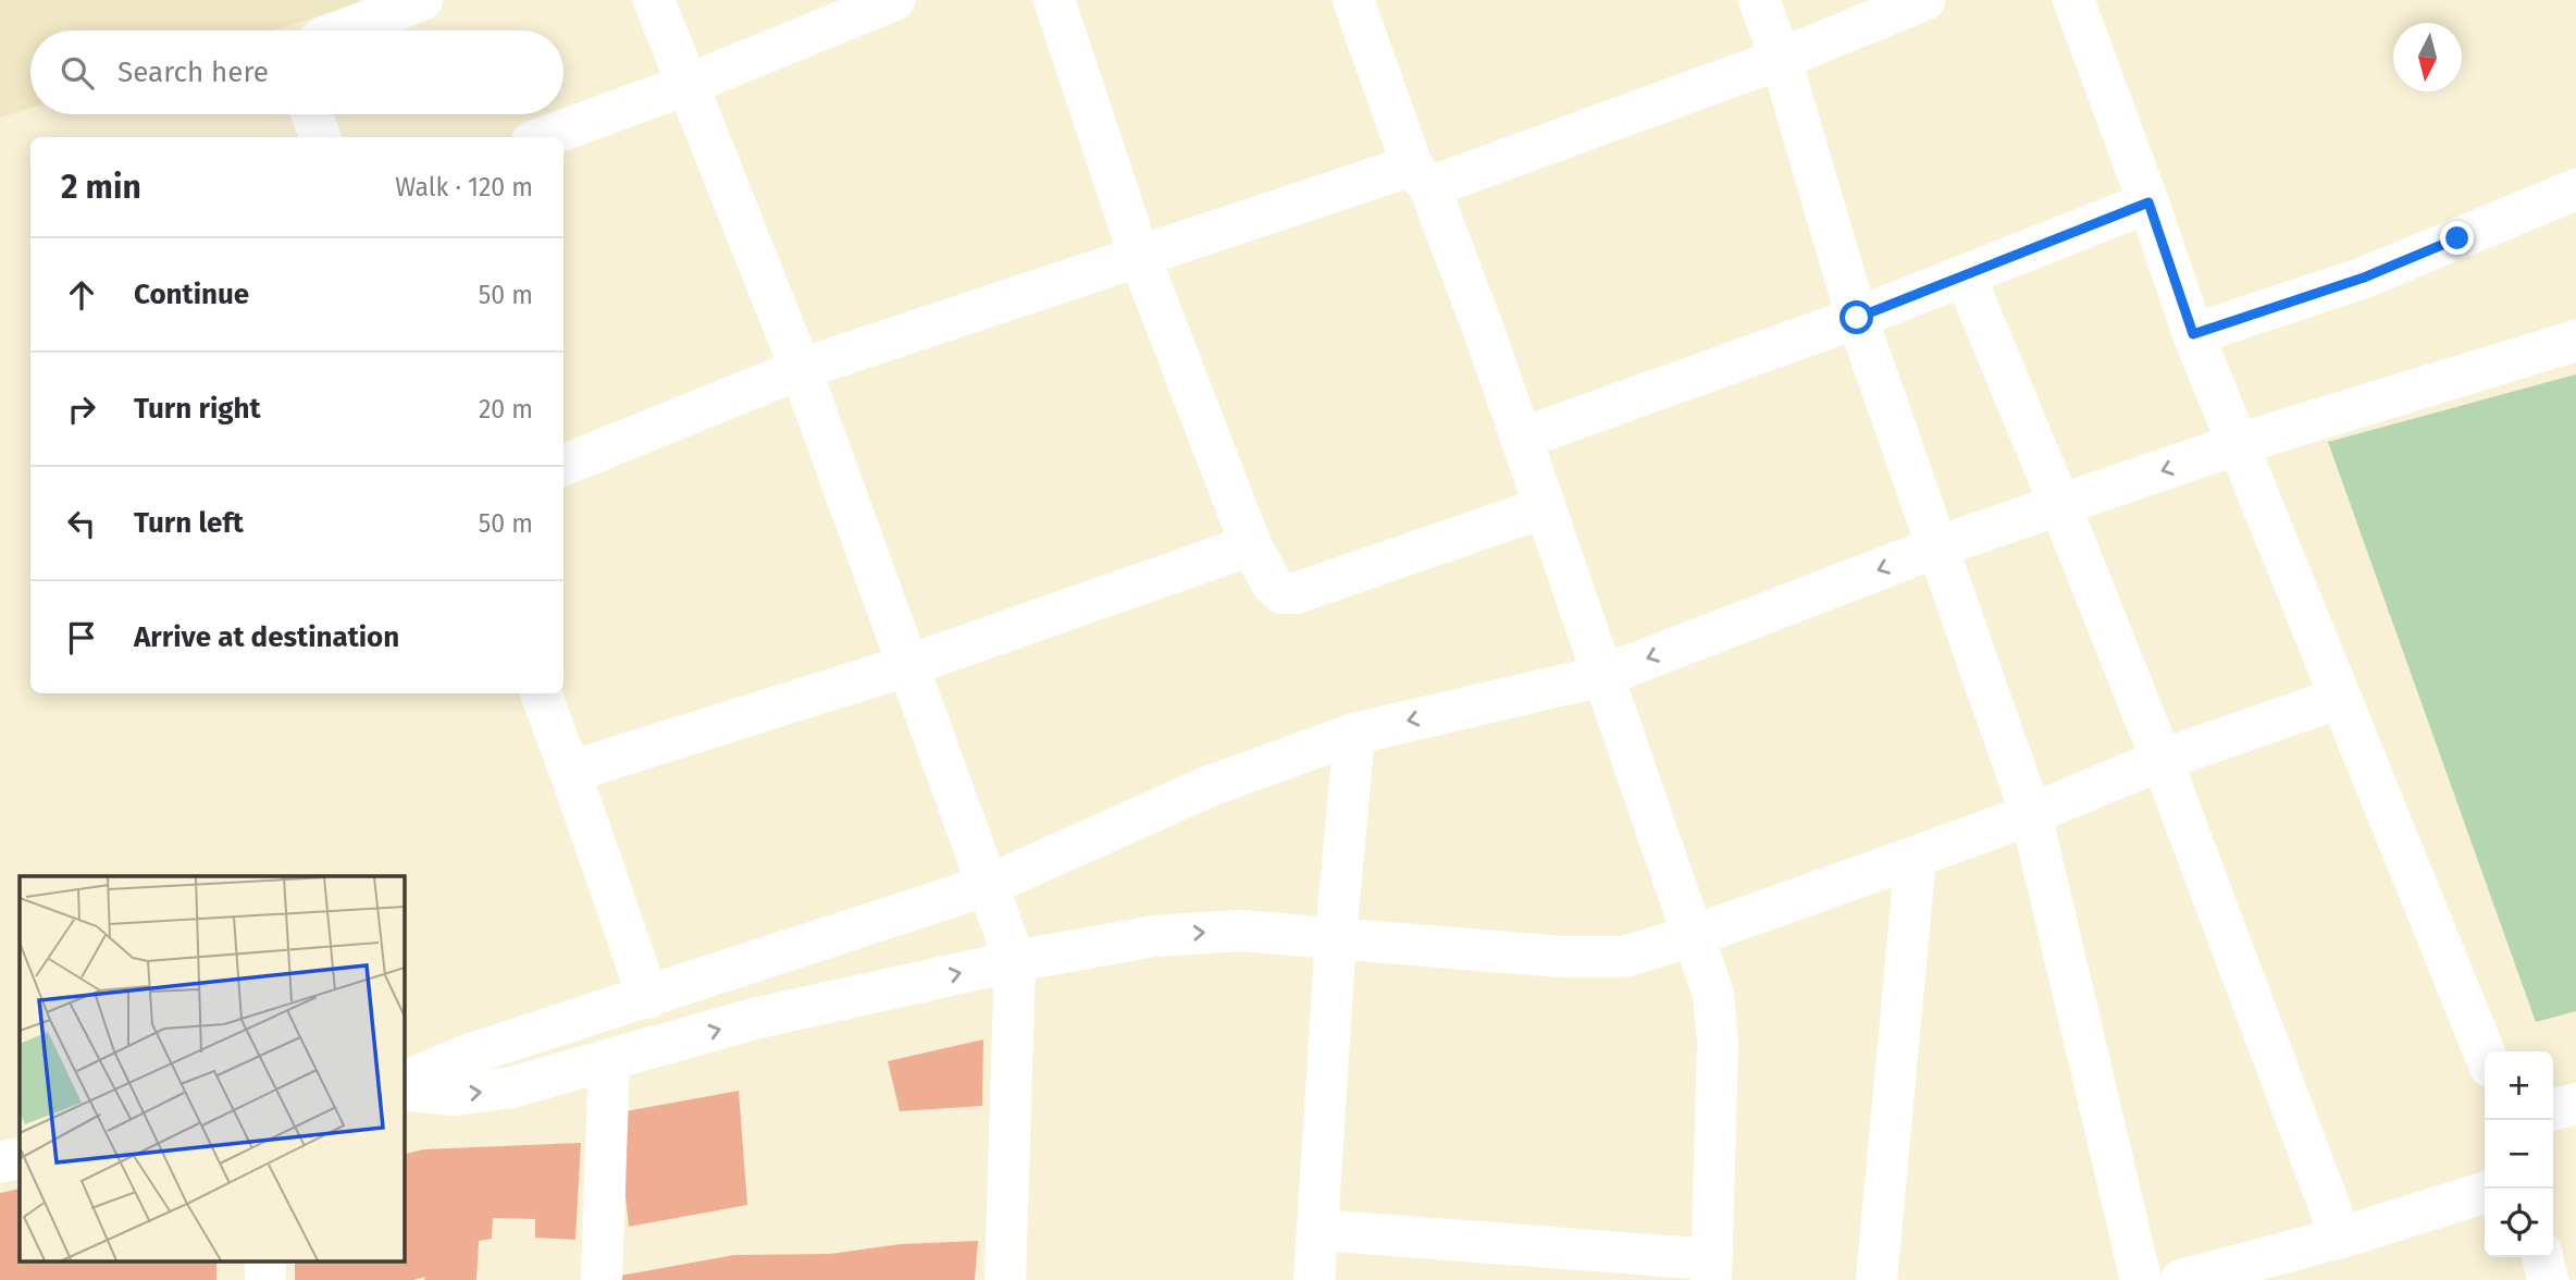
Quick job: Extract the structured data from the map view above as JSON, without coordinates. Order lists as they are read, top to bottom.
{
  "north": "bottom",
  "page": {
    "search": "Search here",
    "heading": ["2 min", "Walk · 120 m"],
    "list": [
      ["Continue", "50 m"],
      ["Turn right", "20 m"],
      ["Turn left", "50 m"],
      "Arrive at destination"
    ],
    "map_buttons": ["+", "−"]
  }
}
